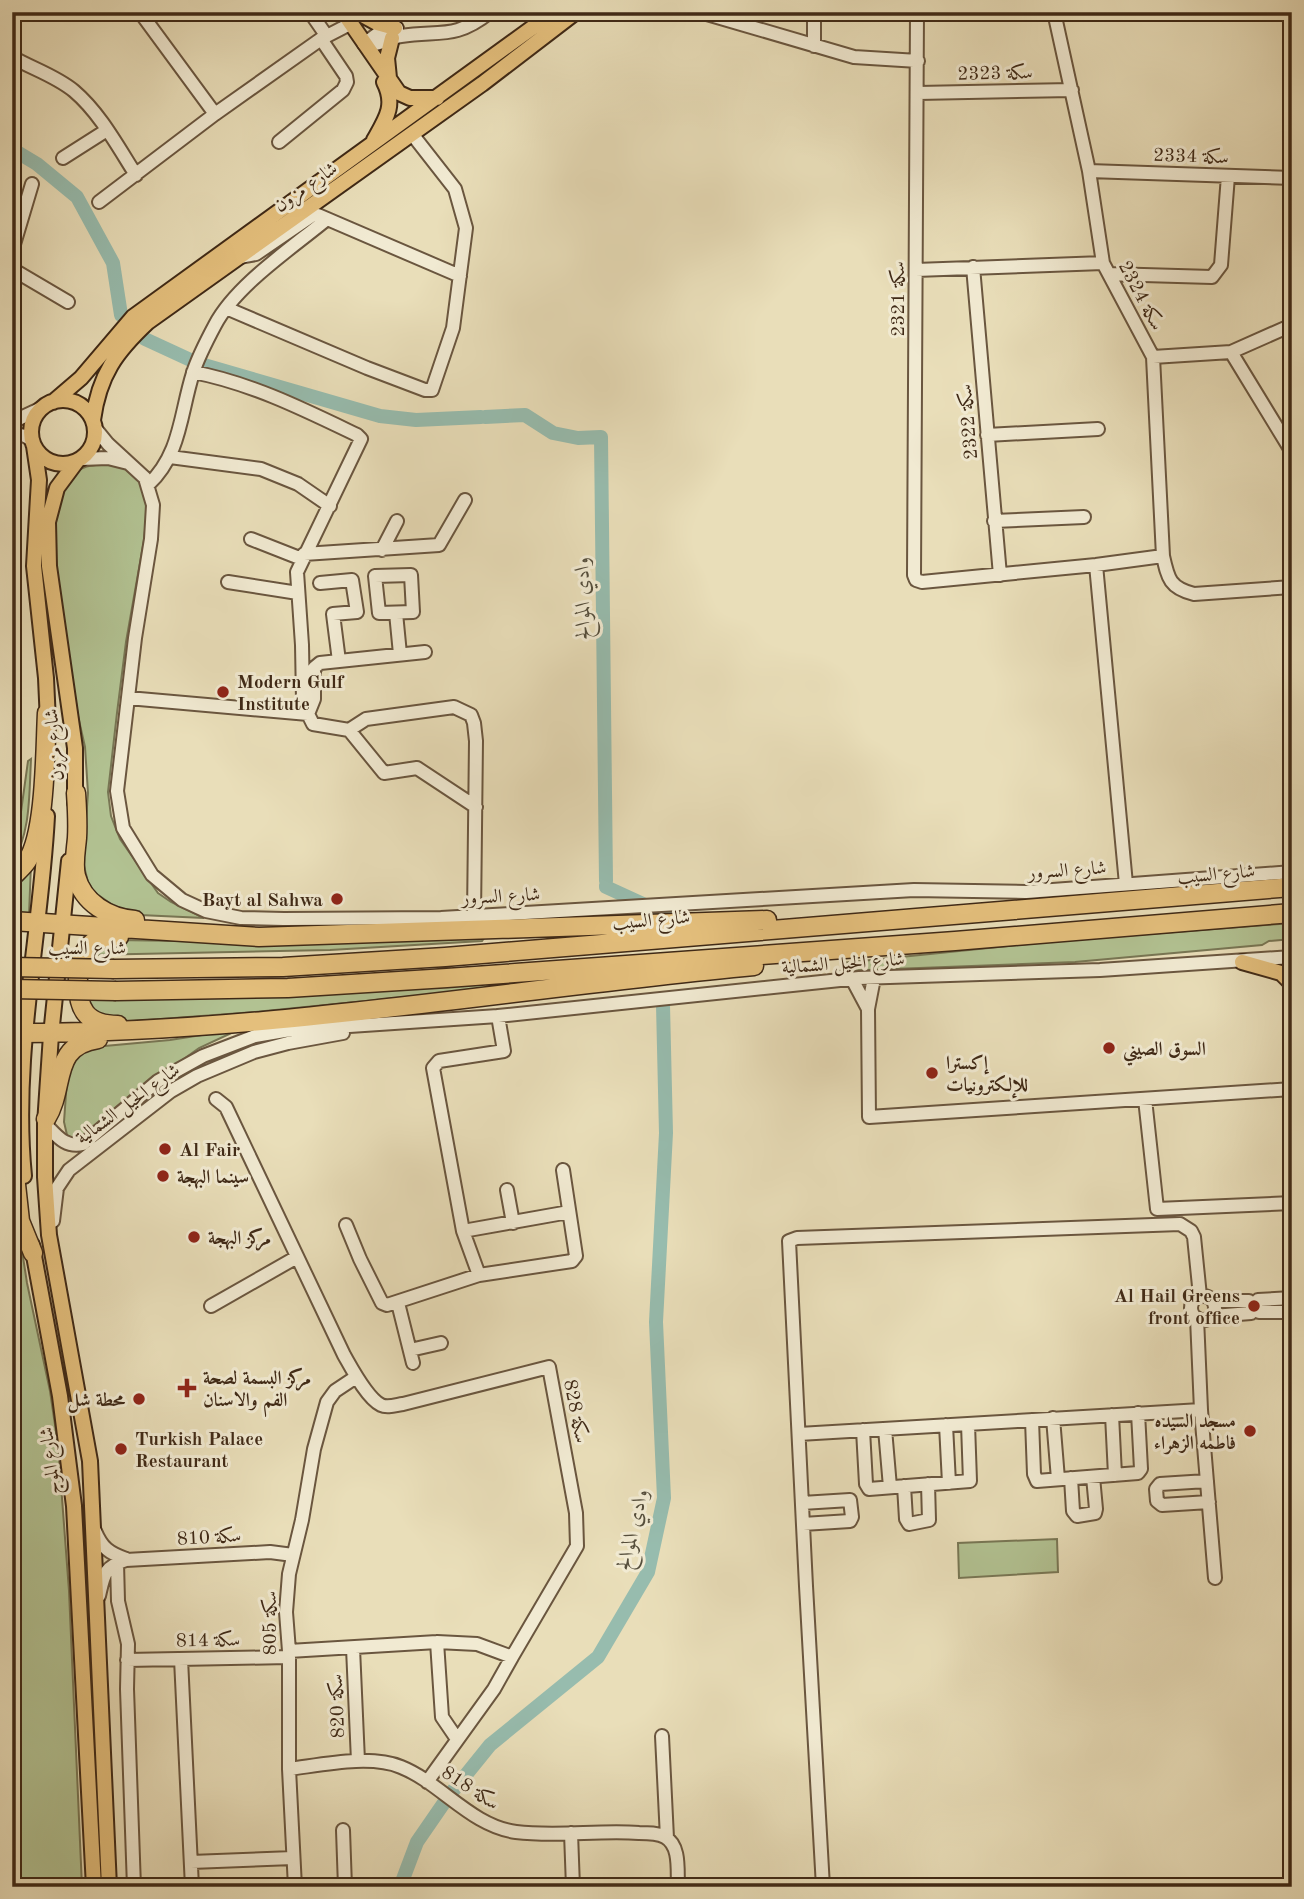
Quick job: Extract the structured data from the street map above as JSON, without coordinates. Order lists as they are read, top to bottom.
{
  "streets": {
    "highway": ["شارع السيب"],
    "main road": ["شارع مزون", "شارع الموج"],
    "street": [
      "سكة 2323",
      "سكة 2334",
      "سكة 2324",
      "سكة 2321",
      "سكة 2322",
      "شارع السرور",
      "شارع الحيل الشمالية",
      "سكة 828",
      "سكة 810",
      "سكة 805",
      "سكة 814",
      "سكة 820",
      "سكة 818"
    ]
  },
  "crossings": [
    ["سكة 2323", "سكة 2324"],
    ["سكة 2323", "سكة 2321"],
    ["سكة 2334", "سكة 2324"],
    ["شارع مزون", "شارع الموج"],
    ["سكة 2321", "سكة 2322"],
    ["شارع الحيل الشمالية", "شارع الموج"],
    ["سكة 828", "سكة 805"],
    ["سكة 810", "سكة 805"],
    ["سكة 805", "سكة 814"],
    ["سكة 805", "سكة 818"],
    ["سكة 820", "سكة 818"]
  ],
  "water": ["وادي الموالح"],
  "places": {
    "other": [
      "Modern Gulf Institute",
      "Bayt al Sahwa",
      "السوق الصيني",
      "إكسترا للإلكترونيات",
      "Al Fair",
      "سينما البهجة",
      "مركز البهجة",
      "Al Hail Greens front office",
      "محطة شل",
      "مسجد السيده فاطمه الزهراء",
      "Turkish Palace Restaurant"
    ],
    "health": ["مركز البسمة لصحة الفم والاسنان"]
  }
}
